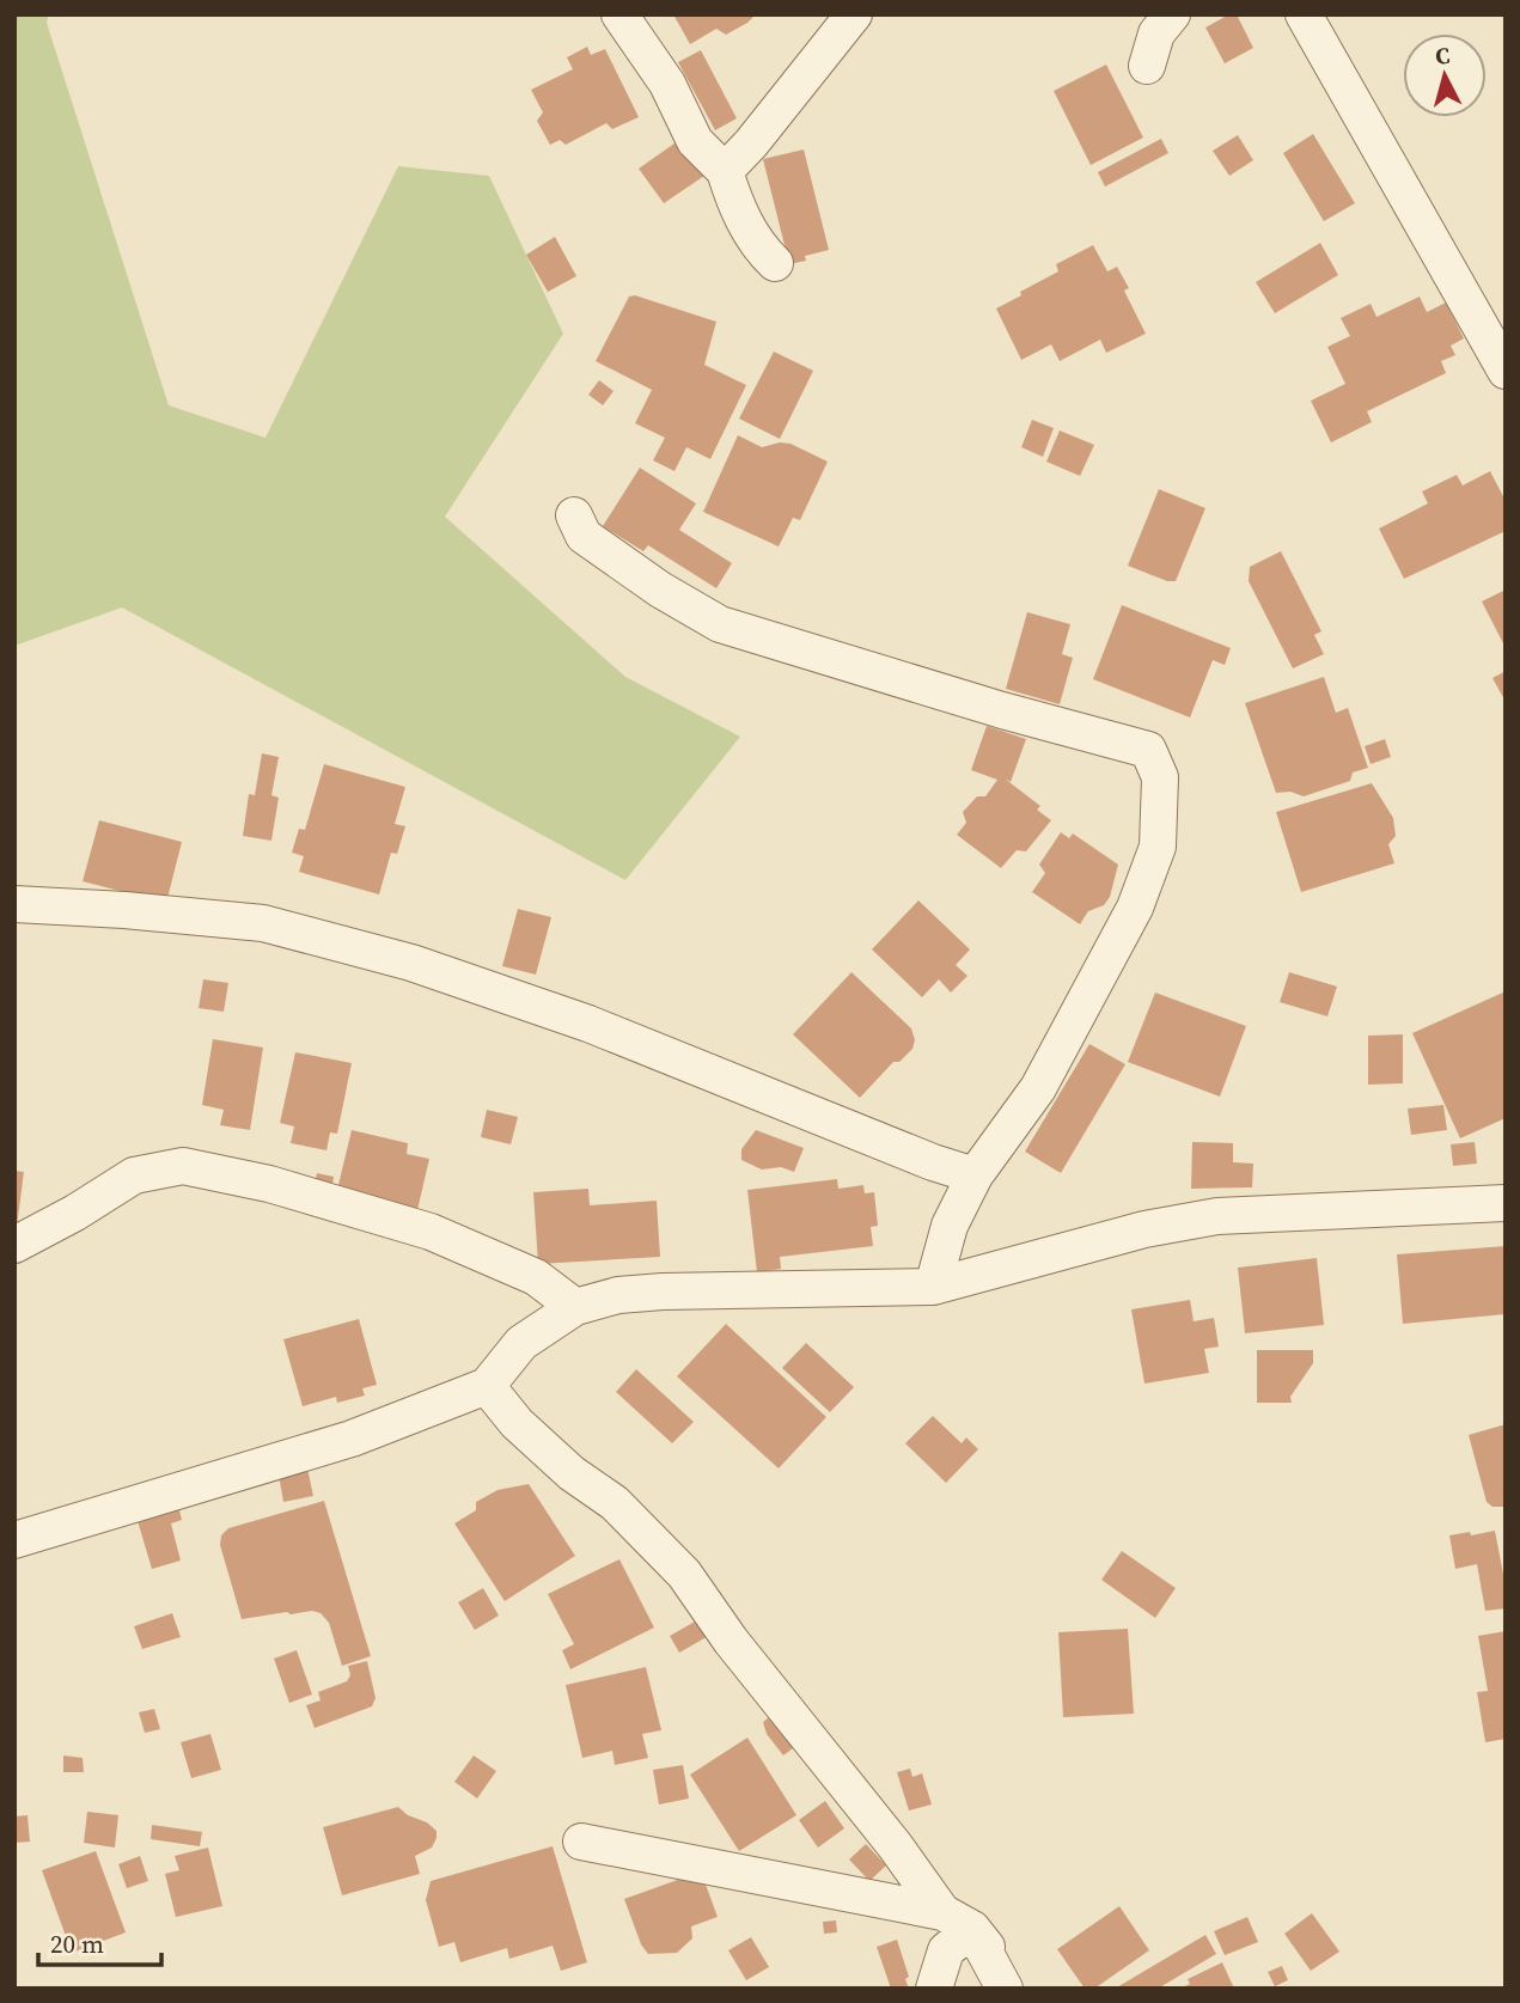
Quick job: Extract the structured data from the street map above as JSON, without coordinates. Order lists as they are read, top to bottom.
{
  "scale_bar": "20 m",
  "north": "top"
}
